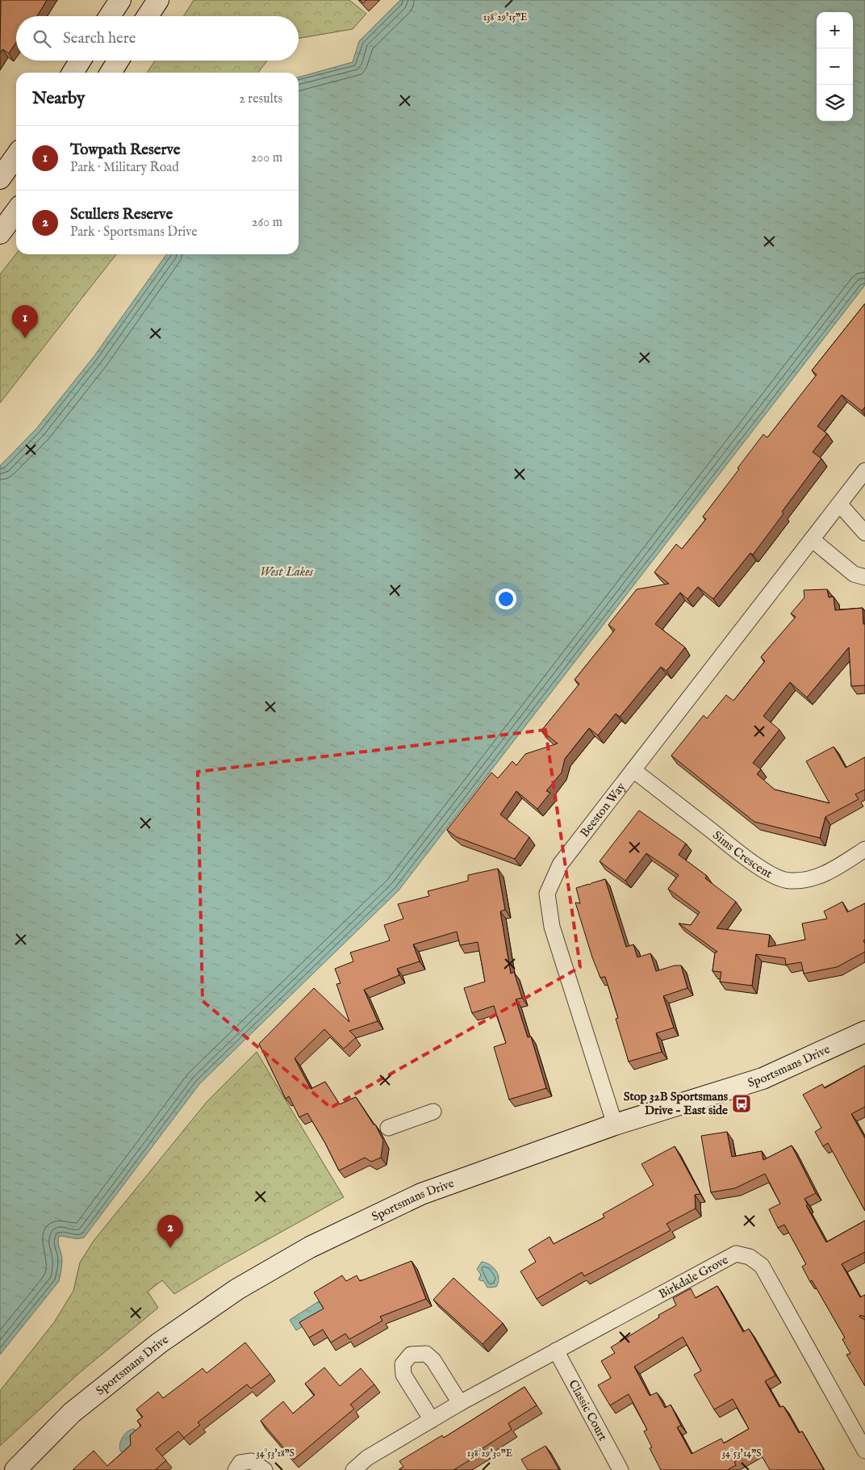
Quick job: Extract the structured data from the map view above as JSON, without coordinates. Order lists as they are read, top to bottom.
{
  "streets": {
    "street": [
      "Beeston Way",
      "Sims Crescent",
      "Sportsmans Drive",
      "Birkdale Grove",
      "Classic Court"
    ]
  },
  "crossings": [
    ["Beeston Way", "Sims Crescent"],
    ["Beeston Way", "Sportsmans Drive"],
    ["Birkdale Grove", "Classic Court"]
  ],
  "water": ["West Lakes"],
  "places": {
    "bus stop": ["Stop 32B Sportsmans Drive - East side"]
  },
  "page": {
    "map_buttons": ["+", "−"],
    "search": "Search here",
    "heading": ["Nearby", "2 results"],
    "list": [
      {
        "mark": "1",
        "name": "Towpath Reserve",
        "note": "Park · Military Road",
        "value": "200 m"
      },
      {
        "mark": "2",
        "name": "Scullers Reserve",
        "note": "Park · Sportsmans Drive",
        "value": "260 m"
      }
    ],
    "pins": ["1", "2"]
  },
  "coordinates": [
    "138°29'15\"E",
    "34°53'18\"S",
    "34°53'14\"S",
    "138°29'30\"E"
  ]
}
